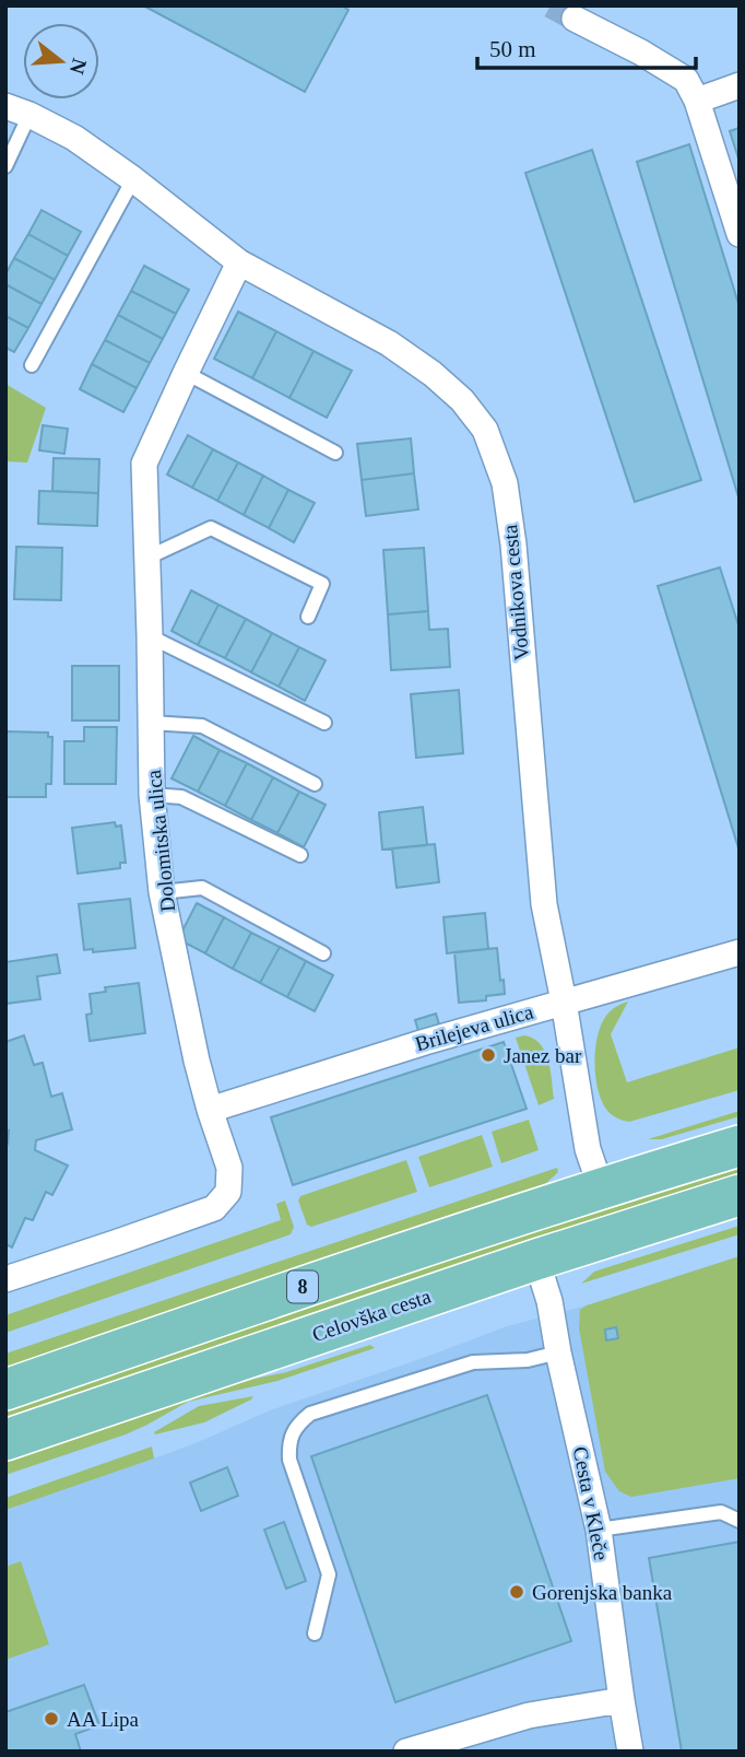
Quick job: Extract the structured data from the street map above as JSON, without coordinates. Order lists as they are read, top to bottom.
{
  "streets": {
    "main road": ["8", "Celovška cesta"],
    "street": [
      "Vodnikova cesta",
      "Dolomitska ulica",
      "Brilejeva ulica",
      "Cesta v Kleče"
    ]
  },
  "crossings": [
    ["Vodnikova cesta", "Dolomitska ulica"],
    ["Vodnikova cesta", "Brilejeva ulica"],
    ["Vodnikova cesta", "8"],
    ["Dolomitska ulica", "Brilejeva ulica"],
    ["Celovška cesta", "Cesta v Kleče"]
  ],
  "places": ["Janez bar", "Gorenjska banka", "AA Lipa"],
  "scale_bar": "50 m",
  "north": "right"
}
